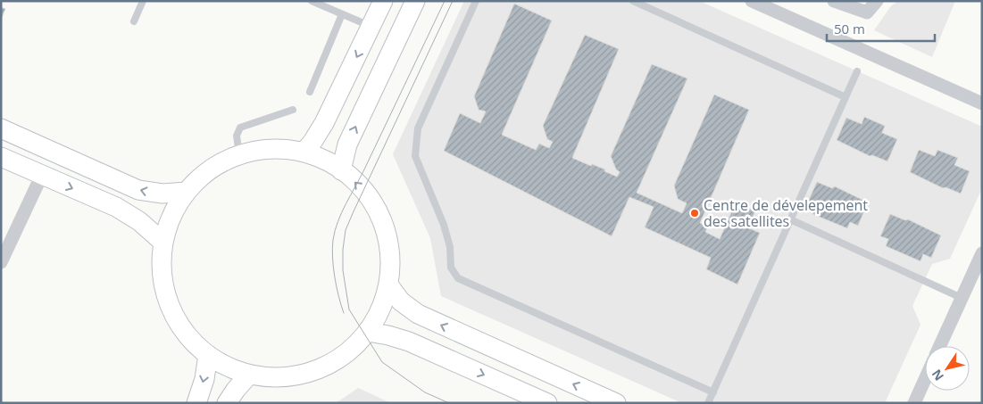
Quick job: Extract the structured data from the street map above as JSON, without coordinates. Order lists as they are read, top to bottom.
{
  "places": ["Centre de dévelepement des satellites"],
  "scale_bar": "50 m",
  "north": "bottom left"
}
